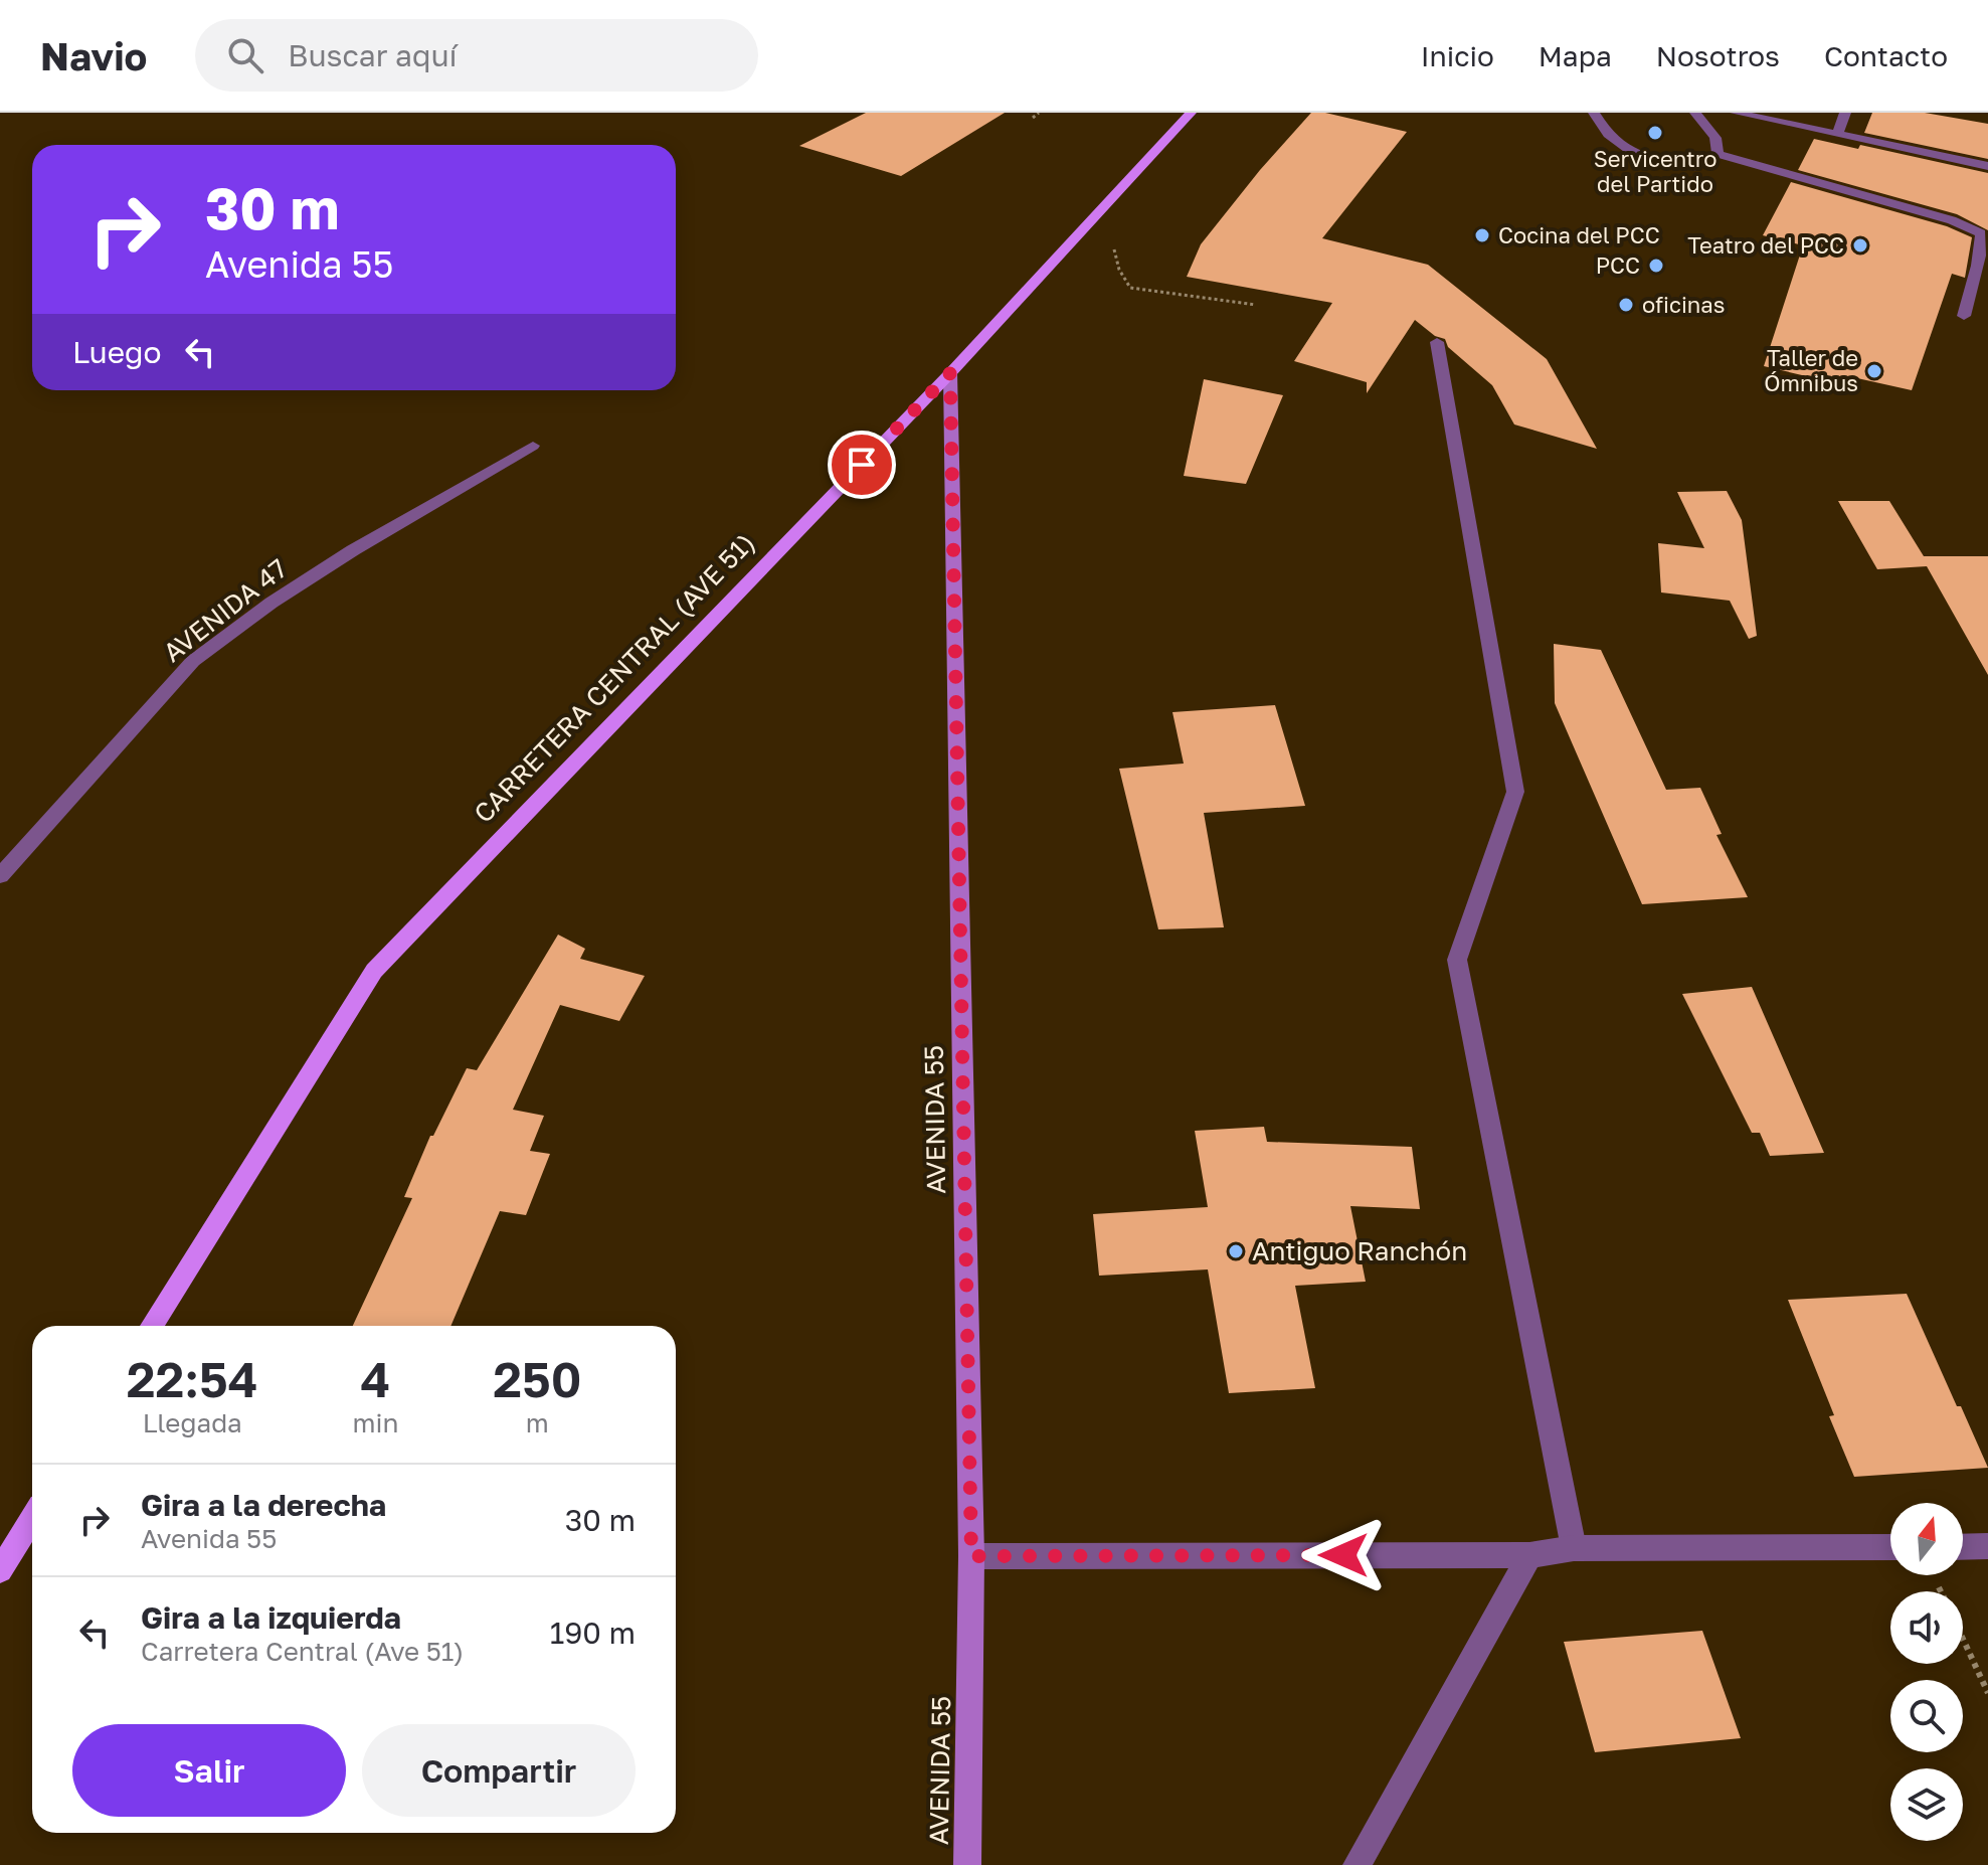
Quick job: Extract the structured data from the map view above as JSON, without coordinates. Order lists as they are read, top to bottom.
{
  "streets": {
    "main road": ["CARRETERA CENTRAL (AVE 51)"],
    "street": ["AVENIDA 47", "AVENIDA 55"]
  },
  "crossings": [
    ["CARRETERA CENTRAL (AVE 51)", "AVENIDA 55"]
  ],
  "places": [
    "Servicentro del Partido",
    "Cocina del PCC",
    "Teatro del PCC",
    "PCC",
    "oficinas",
    "Taller de Ómnibus",
    "Antiguo Ranchón"
  ],
  "north": "top",
  "page": {
    "header": "Navio",
    "search": "Buscar aquí",
    "nav": [
      "Inicio",
      "Mapa",
      "Nosotros",
      "Contacto"
    ],
    "turn": ["30 m", "Avenida 55"],
    "then": "Luego",
    "eta": [
      "22:54",
      "Llegada",
      "4",
      "min",
      "250",
      "m"
    ],
    "list": [
      {
        "name": "Gira a la derecha",
        "note": "Avenida 55",
        "value": "30 m"
      },
      {
        "name": "Gira a la izquierda",
        "note": "Carretera Central (Ave 51)",
        "value": "190 m"
      }
    ],
    "buttons": ["Salir", "Compartir"]
  }
}
